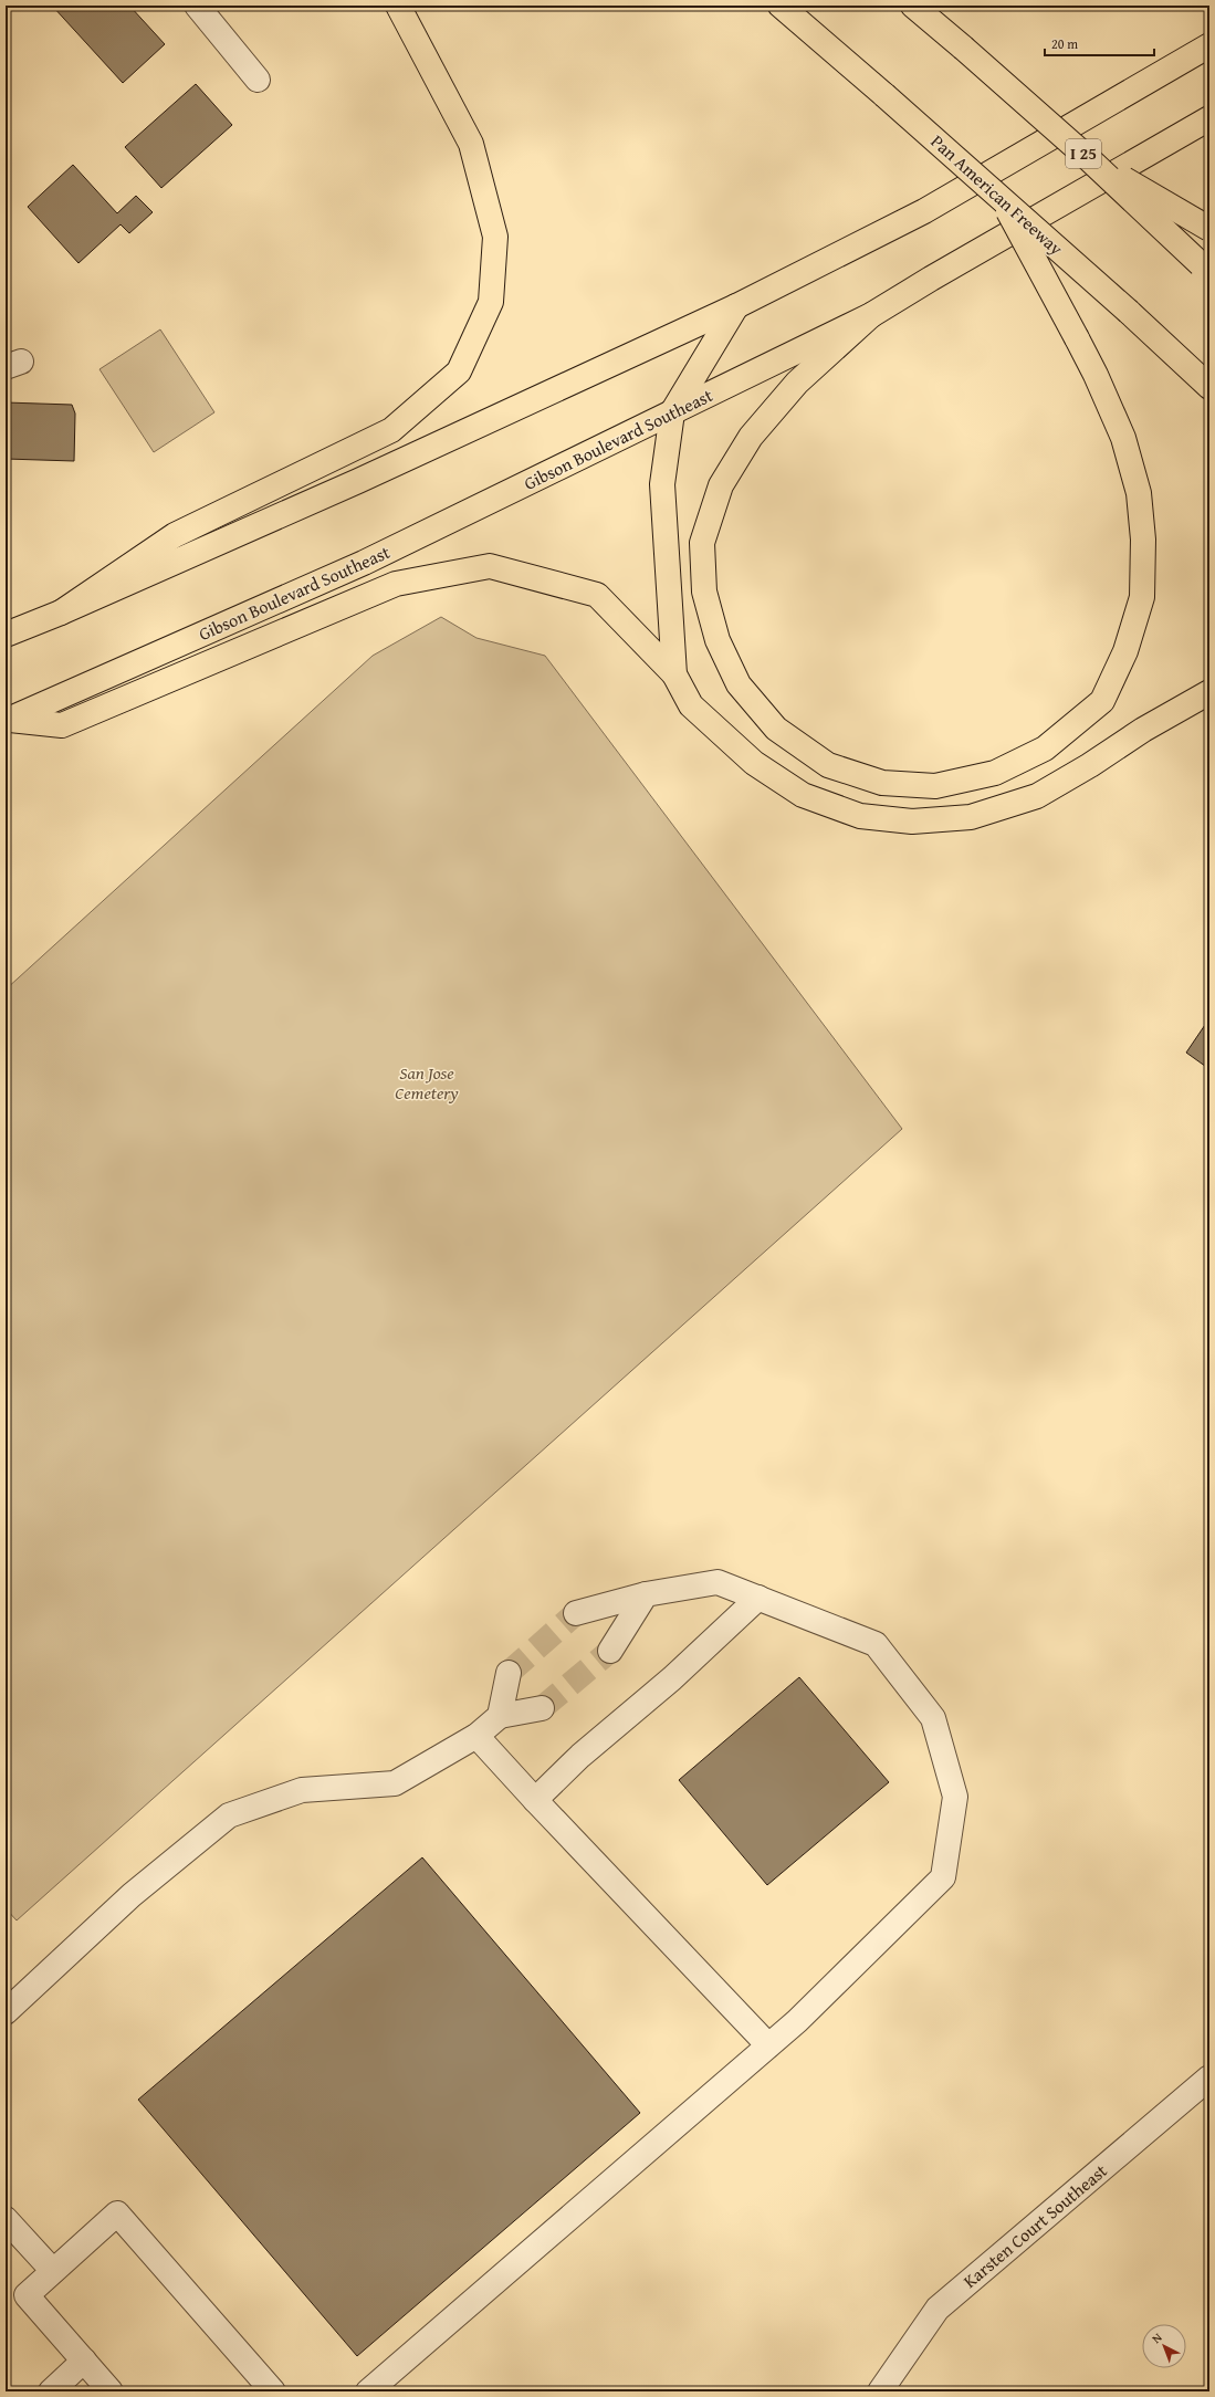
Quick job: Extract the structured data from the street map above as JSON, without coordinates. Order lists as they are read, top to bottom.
{
  "streets": {
    "main road": ["I 25", "Pan American Freeway", "Gibson Boulevard Southeast"],
    "street": ["Karsten Court Southeast"]
  },
  "parks": ["San Jose Cemetery"],
  "scale_bar": "20 m",
  "north": "top left"
}
